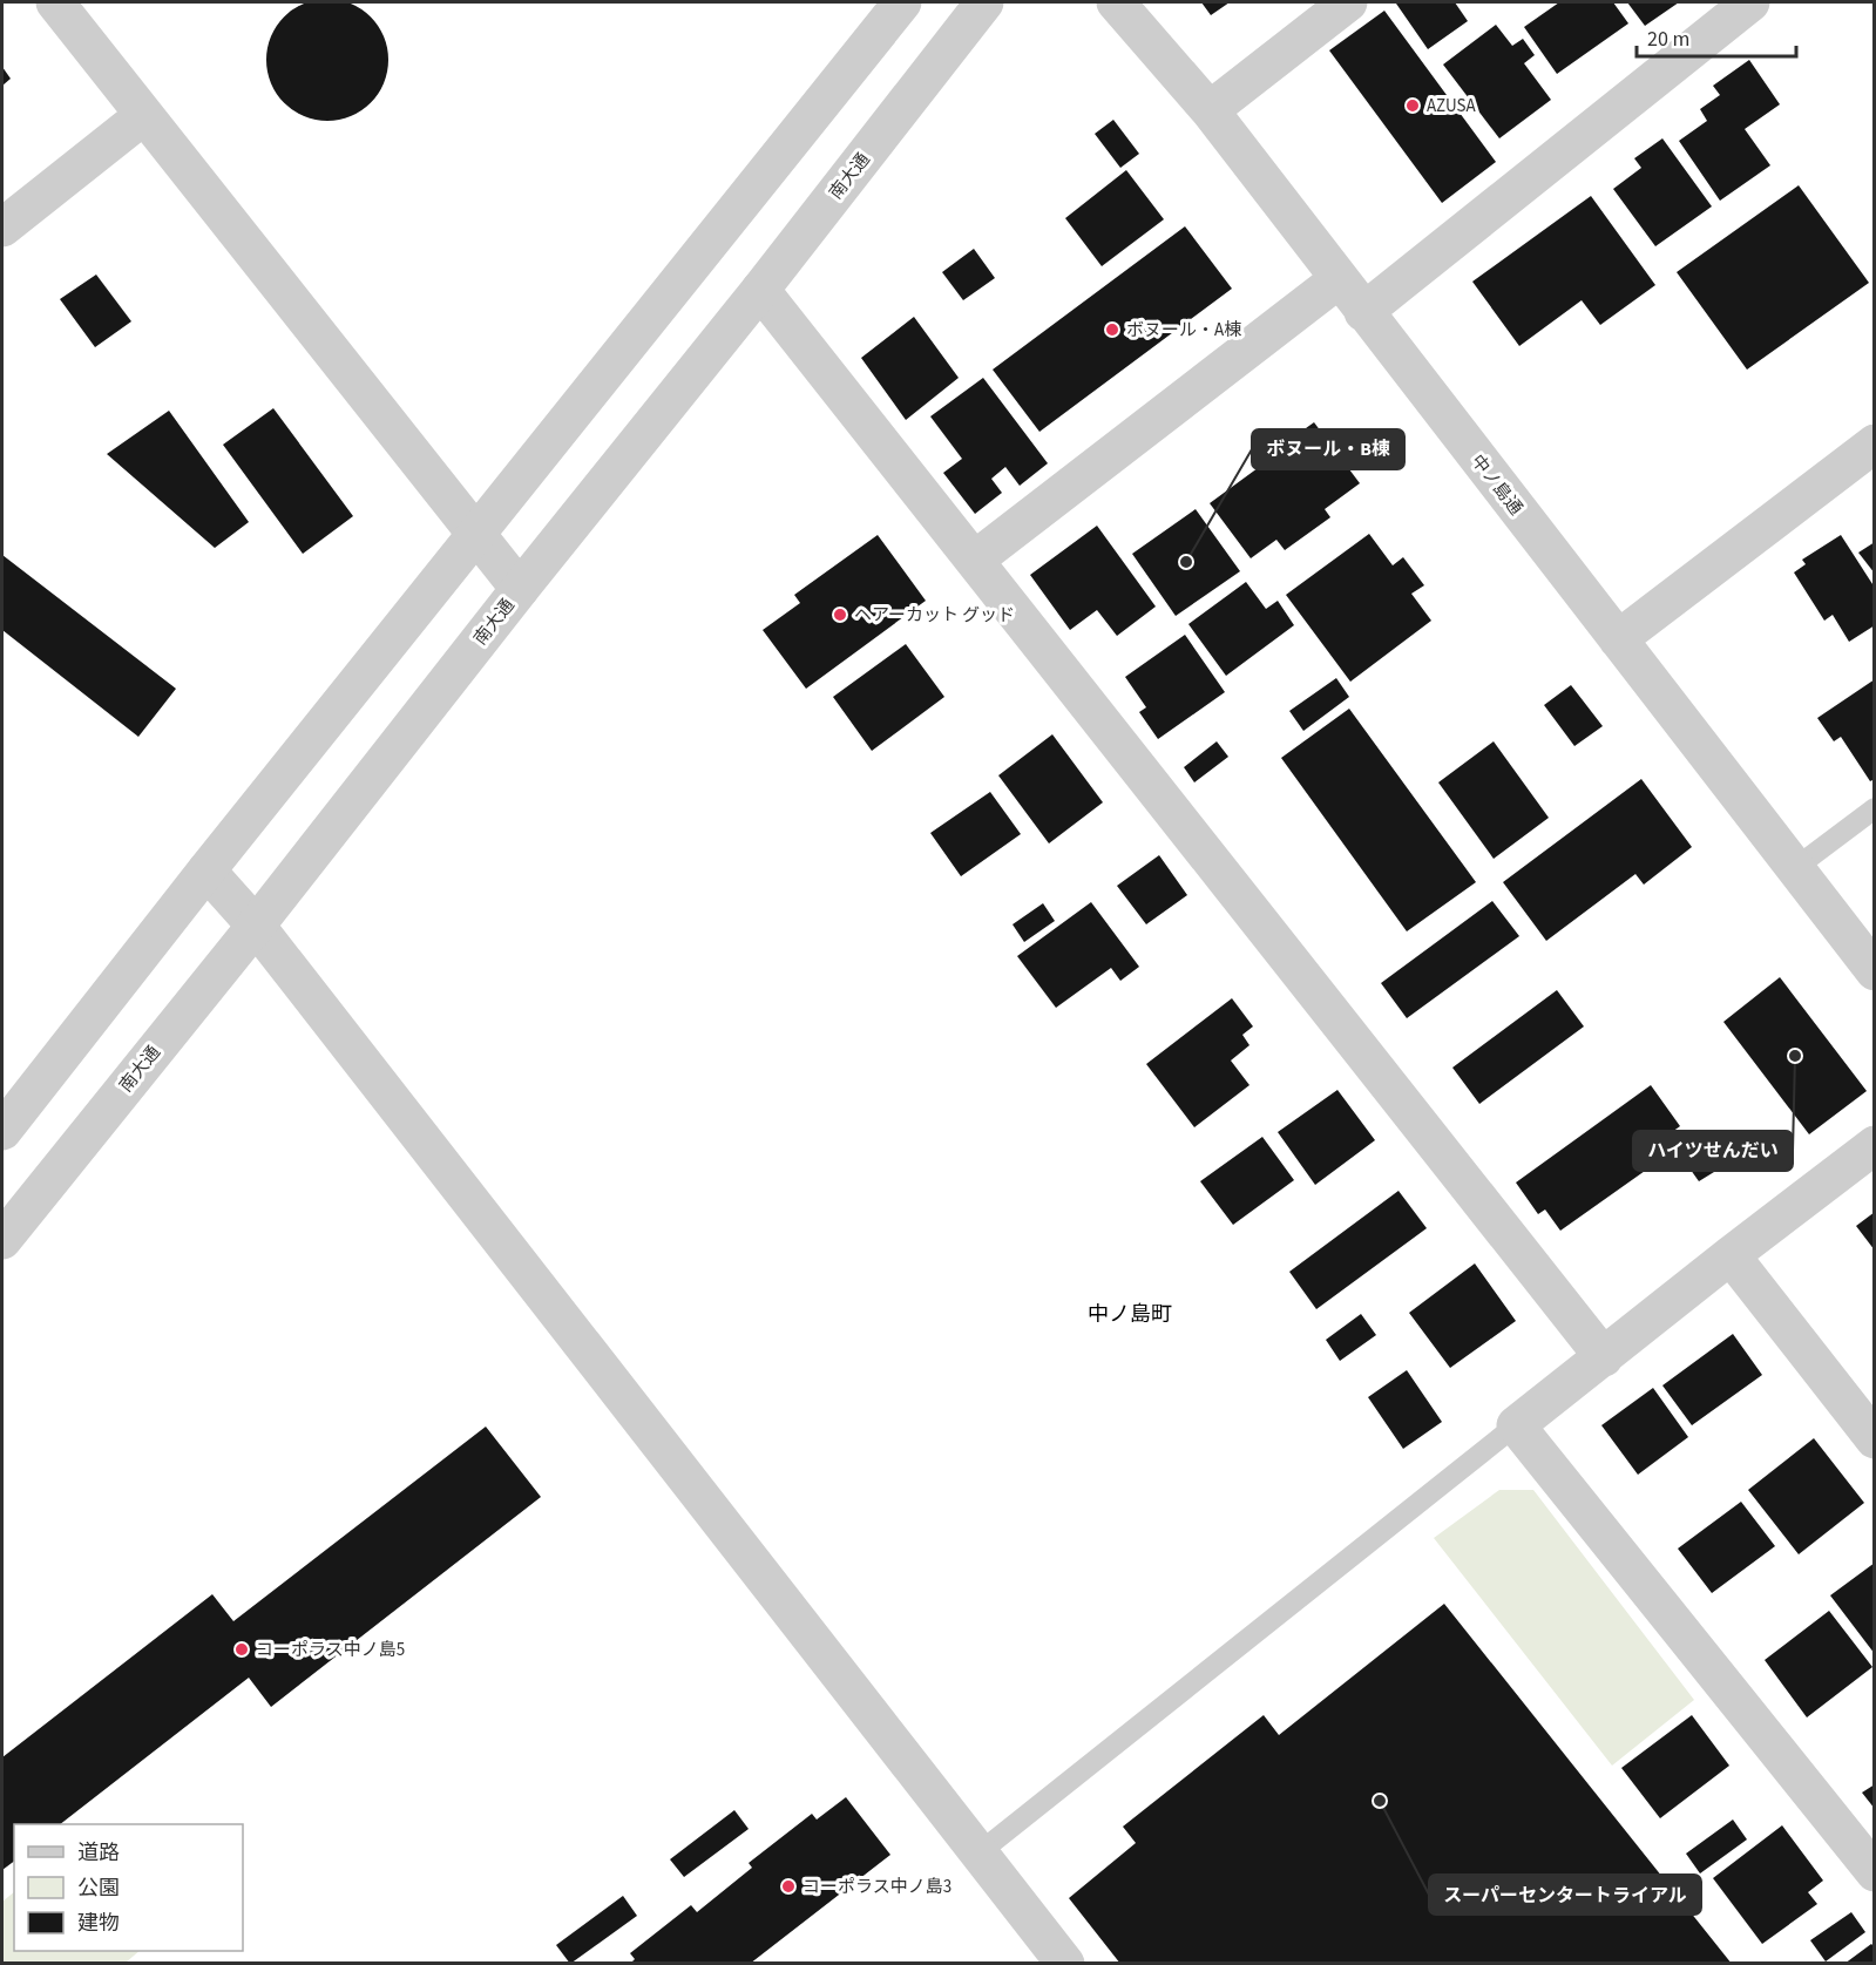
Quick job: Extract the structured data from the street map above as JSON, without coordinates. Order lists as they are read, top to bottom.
{
  "streets": {
    "street": ["南大通", "中ノ島通"]
  },
  "districts": ["中ノ島町"],
  "places": [
    "AZUSA",
    "ボヌール・A棟",
    "ボヌール・B棟",
    "ヘアーカット グッド",
    "ハイツせんだい",
    "コーポラス中ノ島5",
    "スーパーセンタートライアル",
    "コーポラス中ノ島3"
  ],
  "legend": ["道路", "公園", "建物"],
  "scale_bar": "20 m"
}
